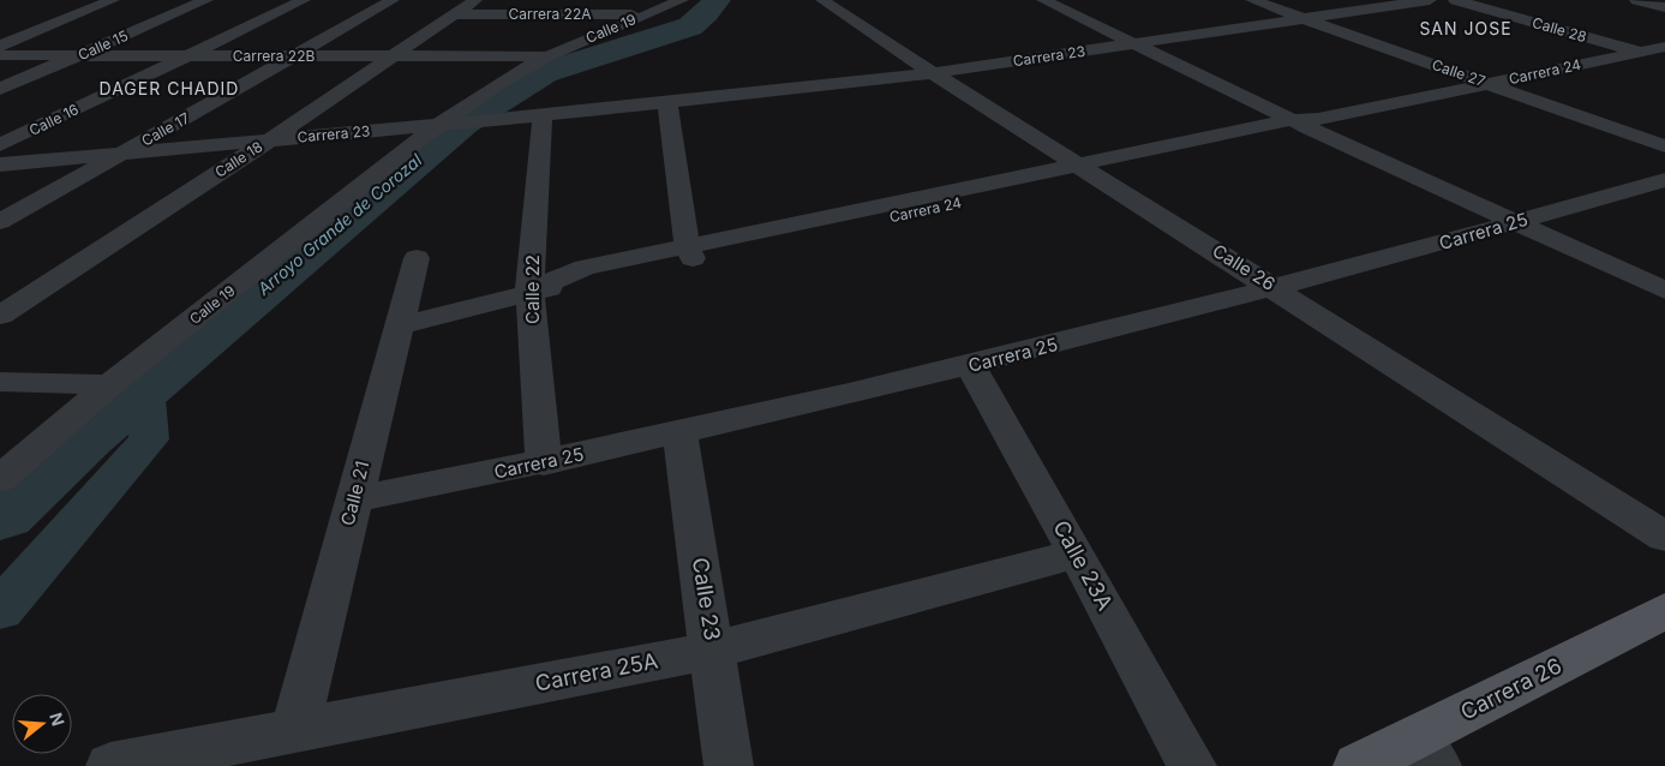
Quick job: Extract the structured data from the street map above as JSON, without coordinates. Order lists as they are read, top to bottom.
{
  "streets": {
    "main road": ["Carrera 26"],
    "street": [
      "Carrera 22A",
      "Calle 19",
      "Calle 28",
      "Calle 15",
      "Carrera 22B",
      "Carrera 23",
      "Carrera 24",
      "Calle 27",
      "Calle 16",
      "Calle 17",
      "Calle 18",
      "Carrera 25",
      "Calle 26",
      "Calle 22",
      "Calle 21",
      "Calle 23A",
      "Calle 23",
      "Carrera 25A"
    ]
  },
  "crossings": [
    ["Carrera 22A", "Calle 19"],
    ["Carrera 22A", "Calle 18"],
    ["Calle 19", "Carrera 22B"],
    ["Calle 19", "Carrera 23"],
    ["Calle 28", "Carrera 24"],
    ["Calle 15", "Carrera 22B"],
    ["Carrera 22B", "Calle 16"],
    ["Carrera 22B", "Calle 17"],
    ["Carrera 22B", "Calle 18"],
    ["Carrera 23", "Calle 27"],
    ["Carrera 23", "Calle 17"],
    ["Carrera 23", "Calle 18"],
    ["Carrera 23", "Calle 26"],
    ["Carrera 23", "Calle 22"],
    ["Carrera 24", "Calle 27"],
    ["Carrera 24", "Calle 26"],
    ["Carrera 24", "Calle 22"],
    ["Carrera 24", "Calle 21"],
    ["Carrera 25", "Calle 26"],
    ["Carrera 25", "Calle 22"],
    ["Carrera 25", "Calle 21"],
    ["Carrera 25", "Calle 23A"],
    ["Carrera 25", "Calle 23"],
    ["Calle 21", "Carrera 25A"],
    ["Calle 23A", "Carrera 25A"],
    ["Calle 23", "Carrera 25A"]
  ],
  "districts": ["SAN JOSE", "DAGER CHADID"],
  "water": ["Arroyo Grande de Corozal"],
  "north": "right"
}
